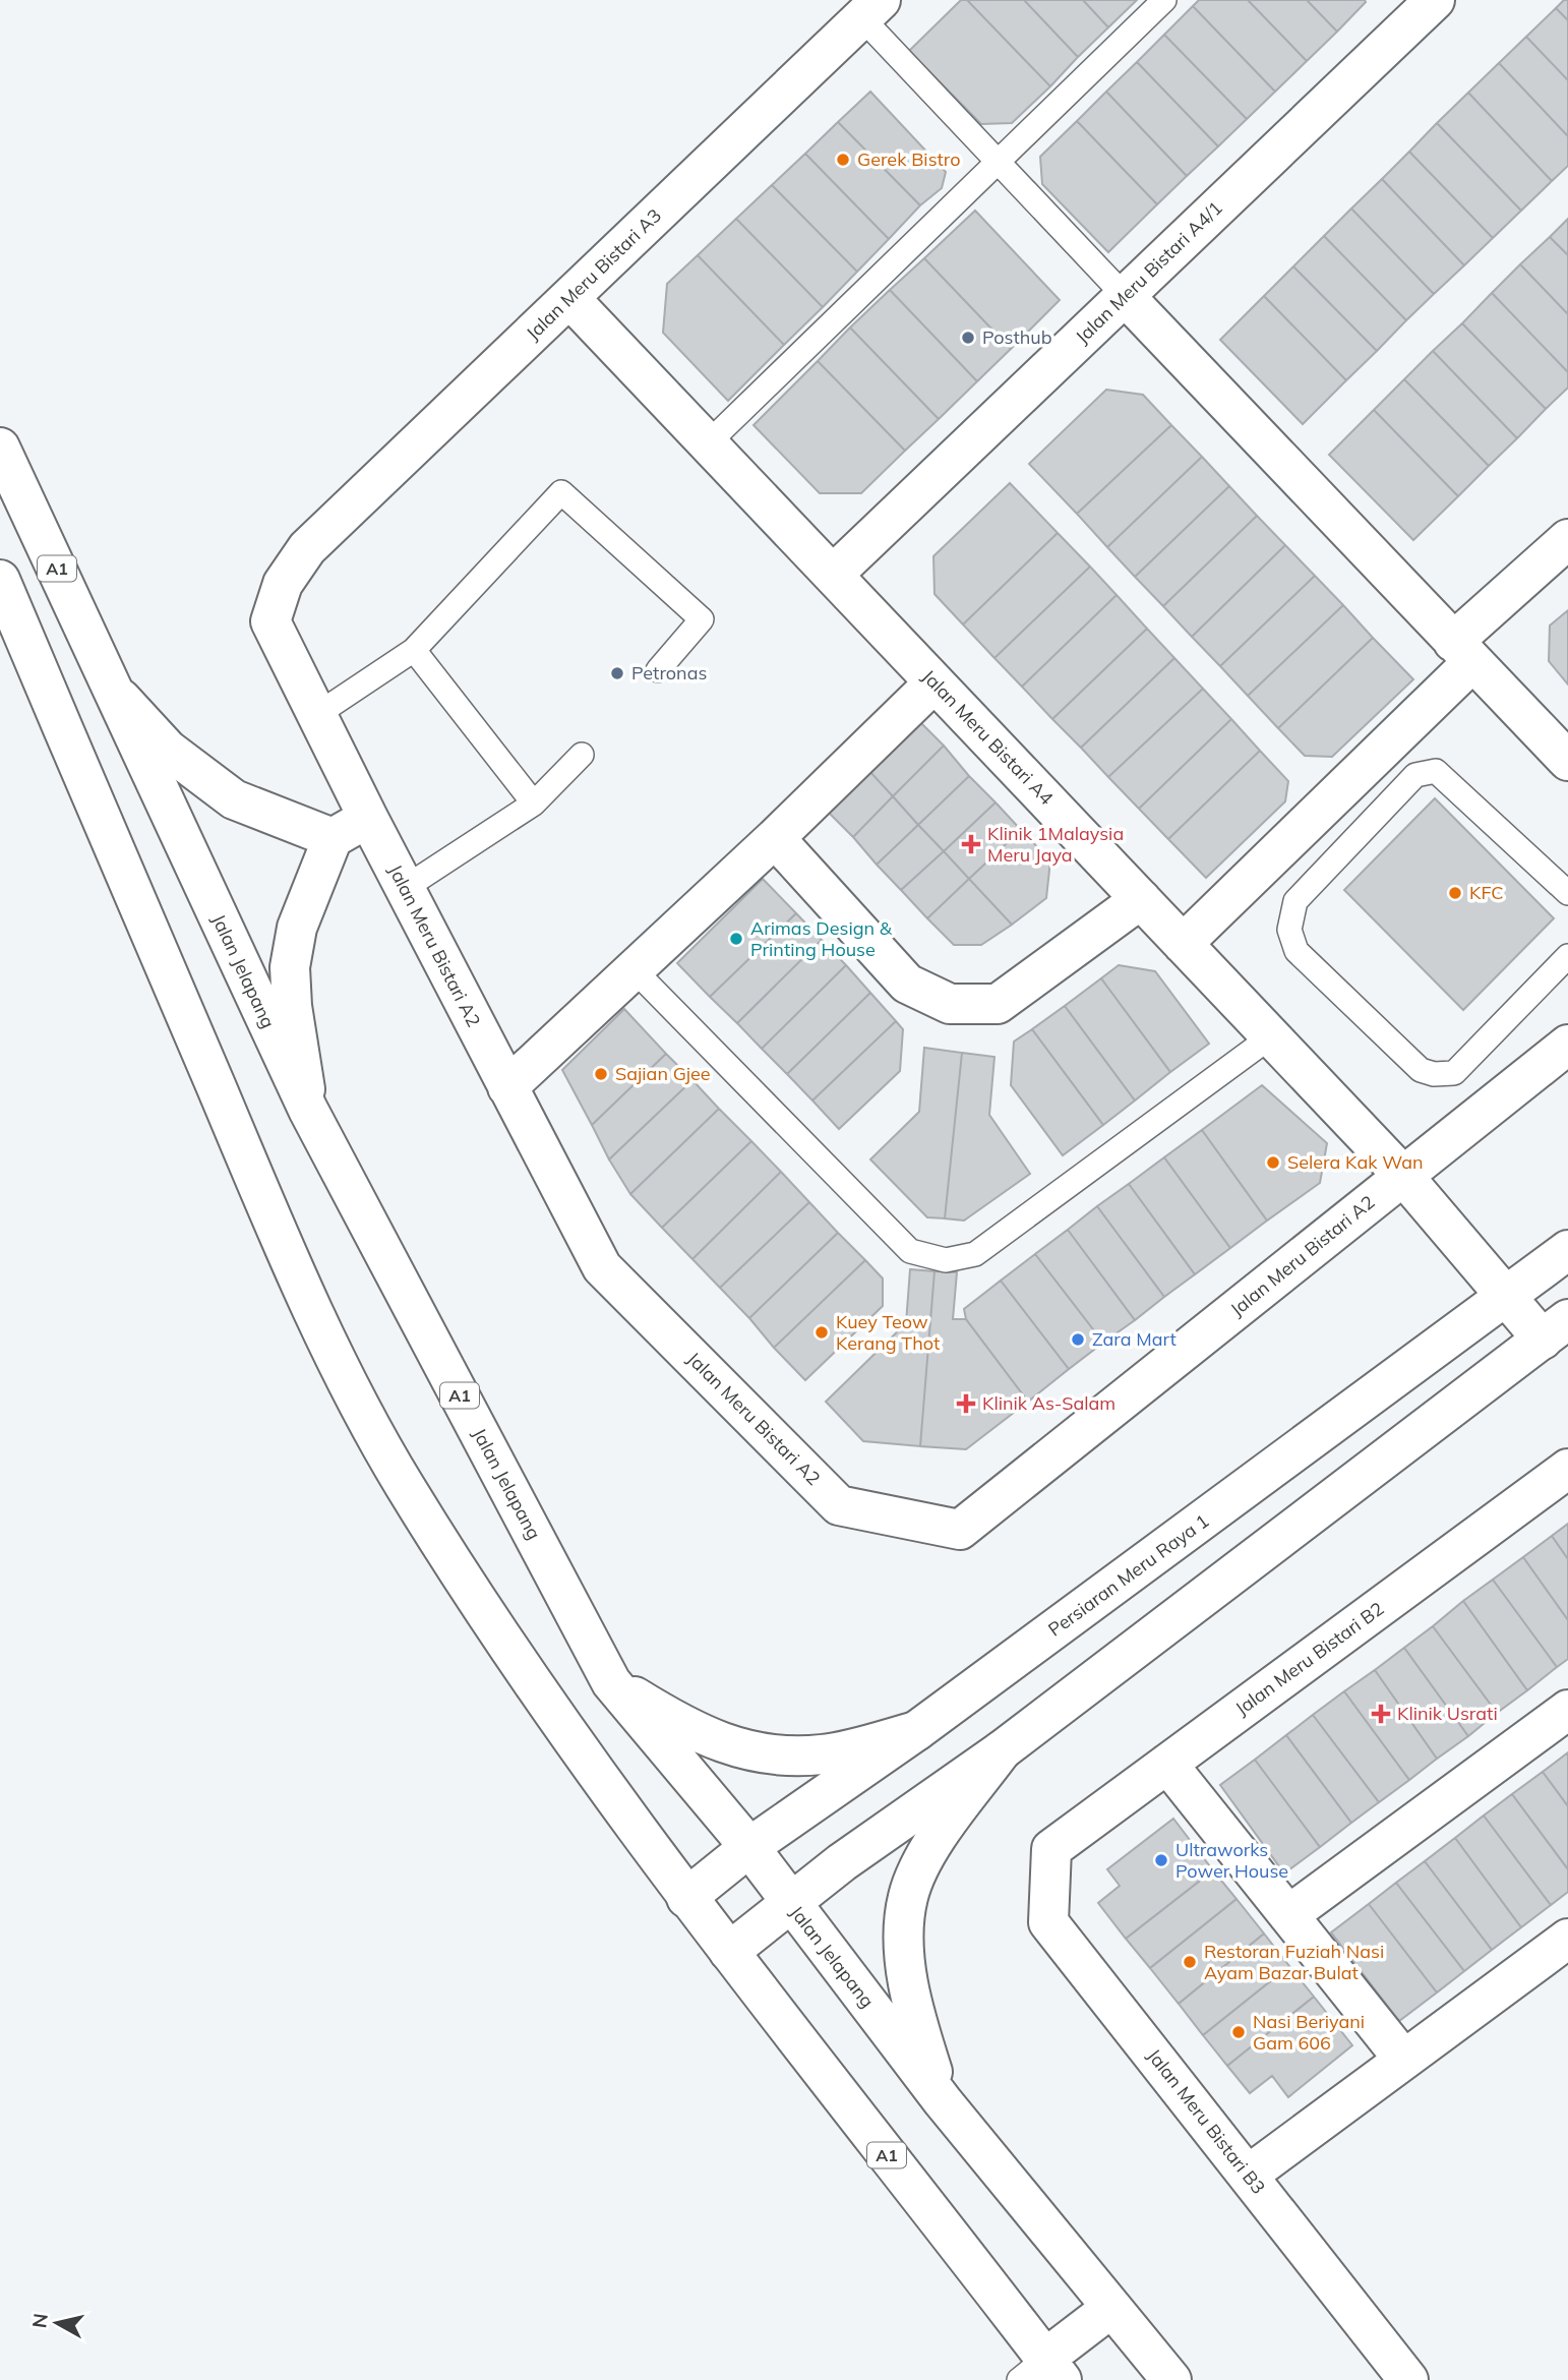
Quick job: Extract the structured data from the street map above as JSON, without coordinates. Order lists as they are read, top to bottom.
{
  "streets": {
    "street": [
      "Jalan Meru Bistari A4/1",
      "Jalan Meru Bistari A3",
      "A1",
      "Jalan Meru Bistari A4",
      "Jalan Meru Bistari A2",
      "Jalan Jelapang",
      "Persiaran Meru Raya 1",
      "Jalan Meru Bistari B2",
      "Jalan Meru Bistari B3"
    ]
  },
  "crossings": [
    ["Jalan Meru Bistari A4/1", "Jalan Meru Bistari A4"],
    ["Jalan Meru Bistari A3", "Jalan Meru Bistari A4"],
    ["Jalan Meru Bistari A3", "Jalan Meru Bistari A2"],
    ["A1", "Jalan Jelapang"],
    ["A1", "Persiaran Meru Raya 1"],
    ["Jalan Meru Bistari A4", "Jalan Meru Bistari A2"],
    ["Jalan Meru Bistari A4", "Persiaran Meru Raya 1"],
    ["Jalan Jelapang", "Persiaran Meru Raya 1"],
    ["Jalan Meru Bistari B2", "Jalan Meru Bistari B3"]
  ],
  "places": {
    "other": [
      "Gerek Bistro",
      "Posthub",
      "Petronas",
      "KFC",
      "Arimas Design & Printing House",
      "Sajian Gjee",
      "Selera Kak Wan",
      "Kuey Teow Kerang Thot",
      "Zara Mart",
      "Ultraworks Power House",
      "Restoran Fuziah Nasi Ayam Bazar Bulat",
      "Nasi Beriyani Gam 606"
    ],
    "health": ["Klinik 1Malaysia Meru Jaya", "Klinik As-Salam", "Klinik Usrati"]
  },
  "north": "left"
}
